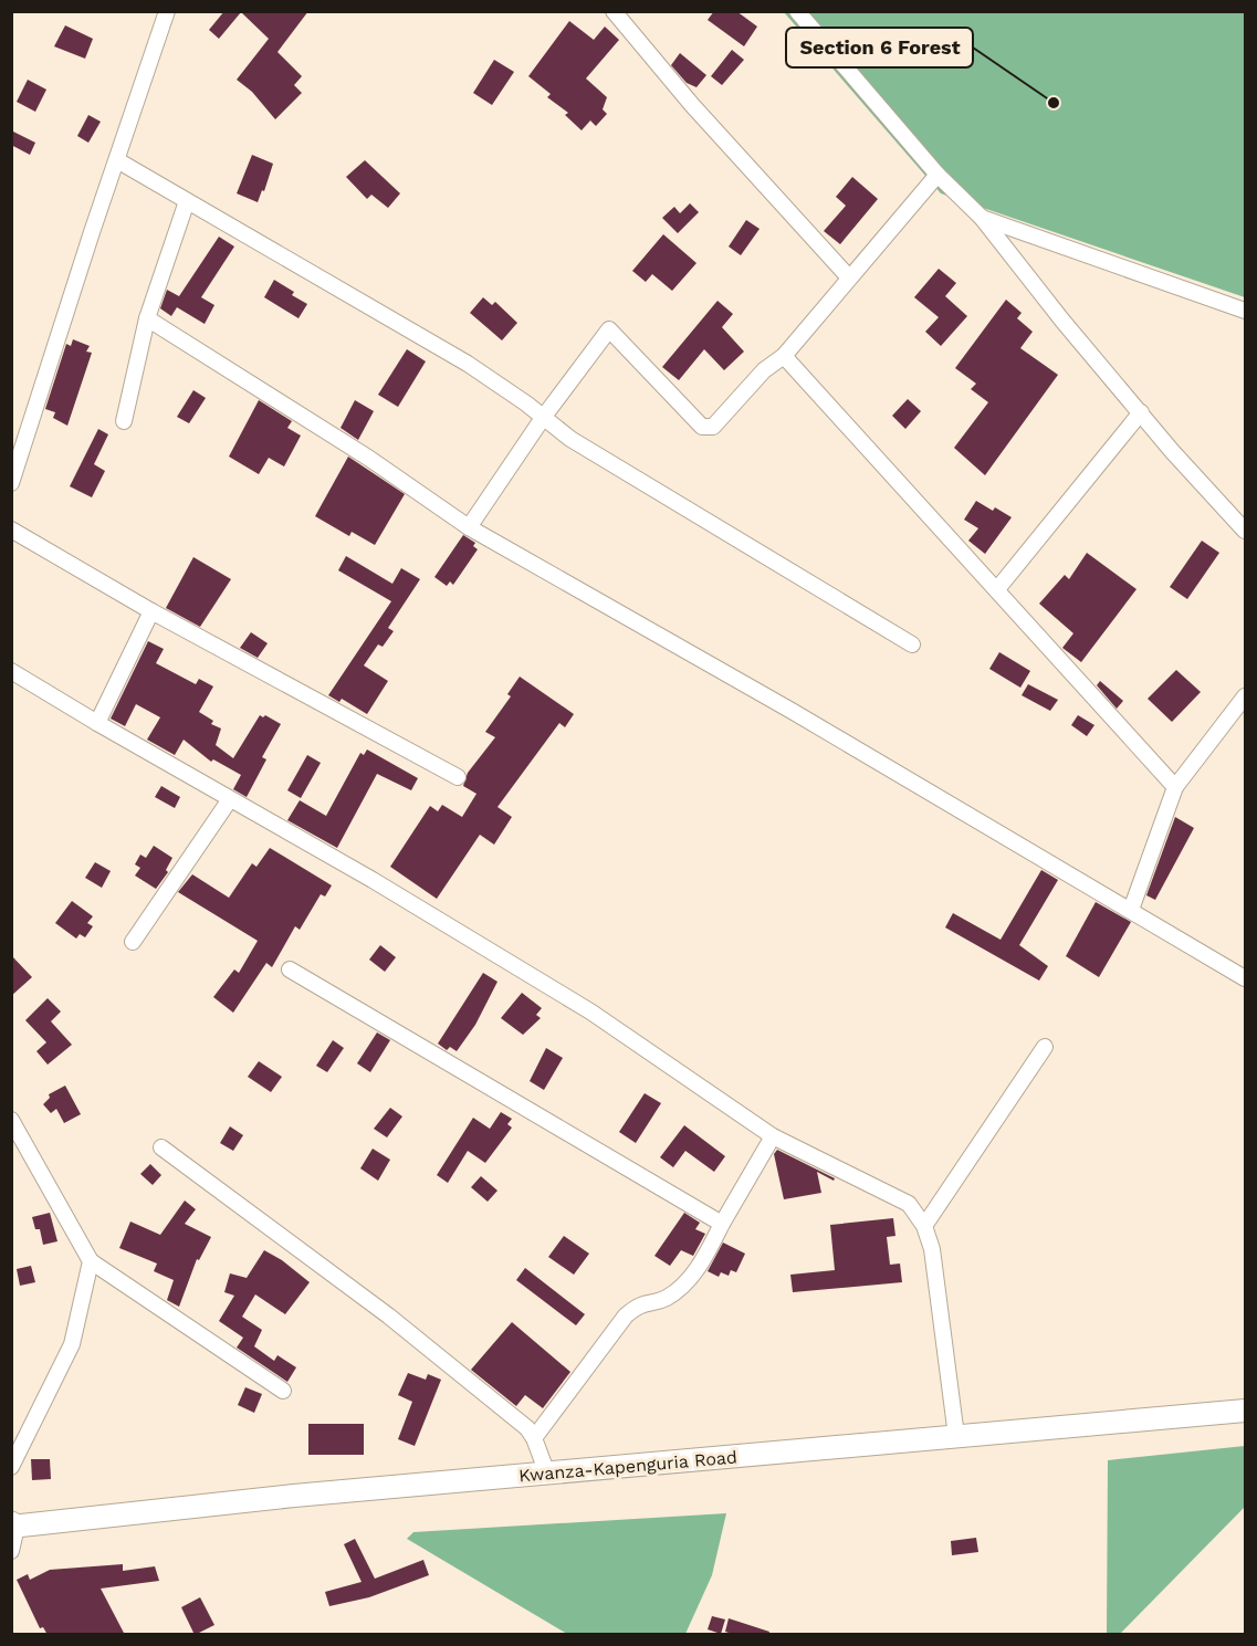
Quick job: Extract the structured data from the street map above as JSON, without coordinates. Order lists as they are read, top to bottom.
{
  "streets": {
    "street": ["Kwanza-Kapenguria Road"]
  },
  "places": ["Section 6 Forest"]
}
